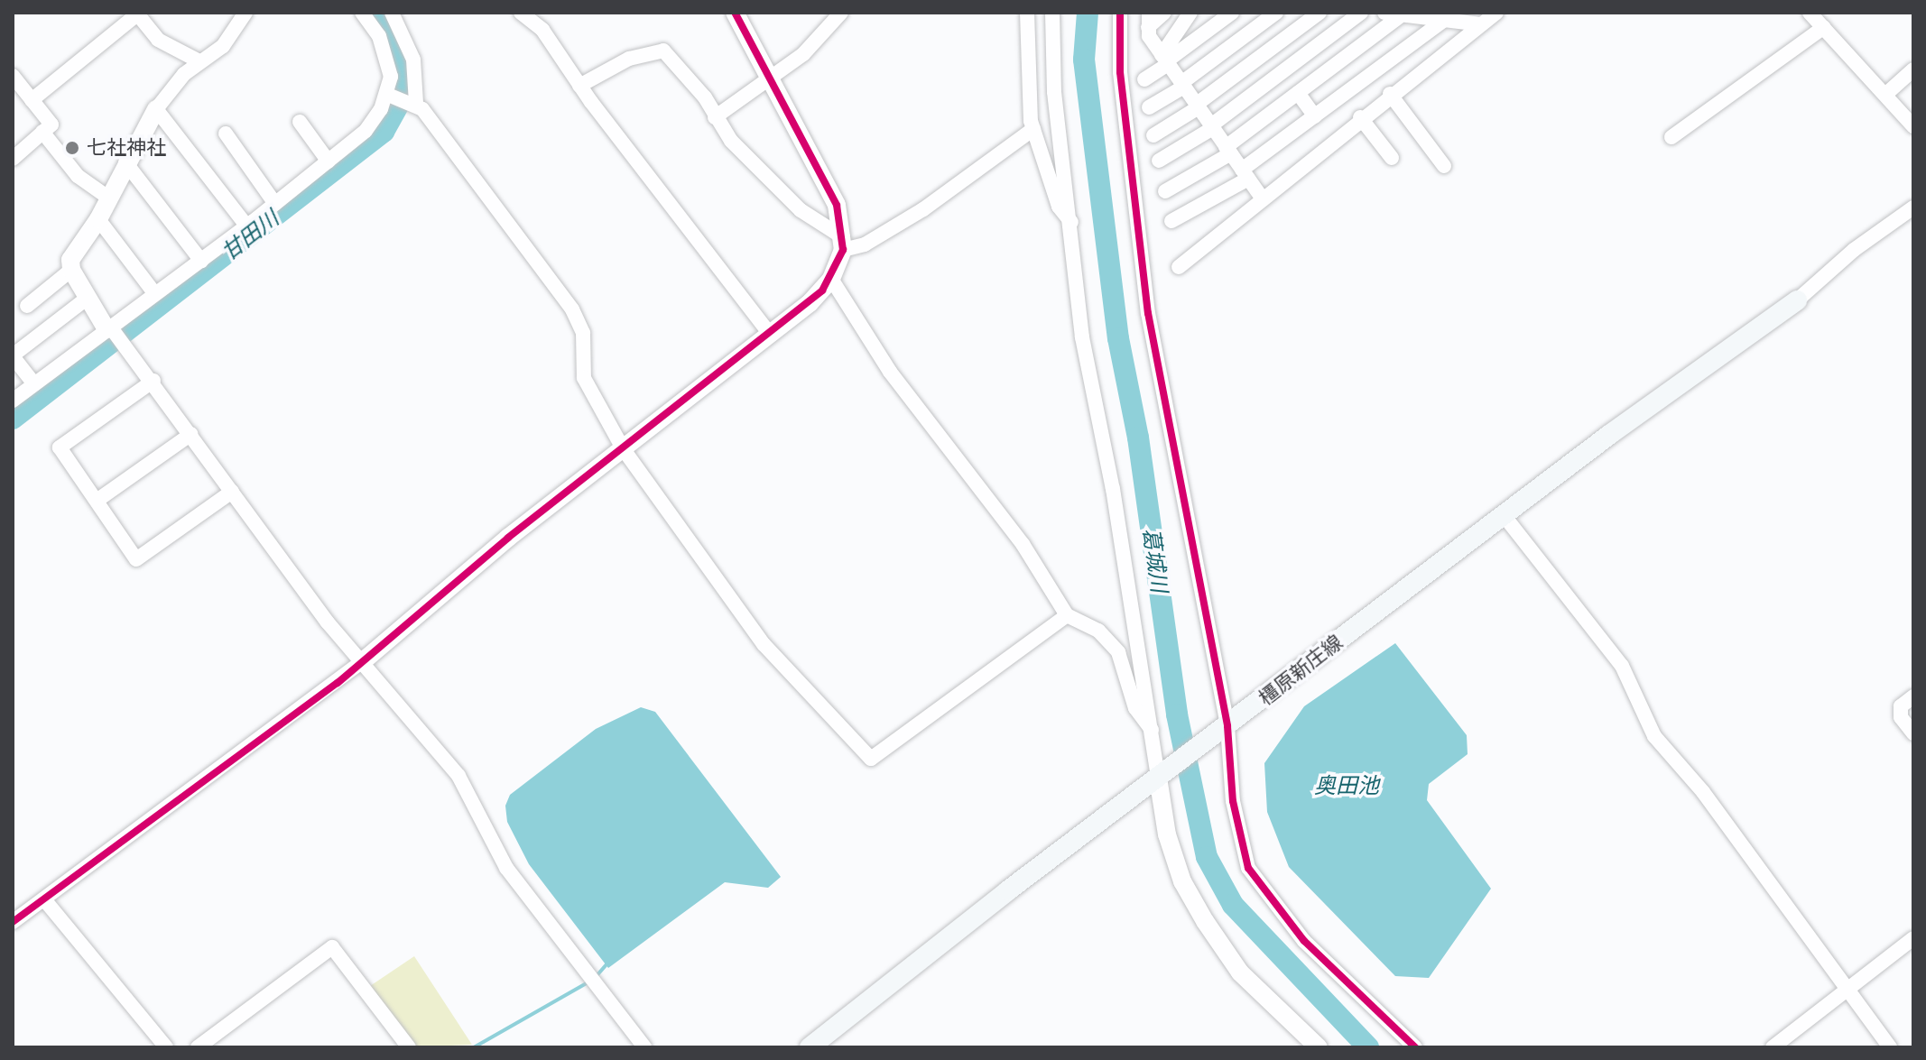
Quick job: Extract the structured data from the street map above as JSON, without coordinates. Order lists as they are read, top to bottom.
{
  "streets": {
    "main road": ["橿原新庄線"]
  },
  "water": ["甘田川", "葛城川", "奥田池"],
  "places": ["七社神社"]
}
